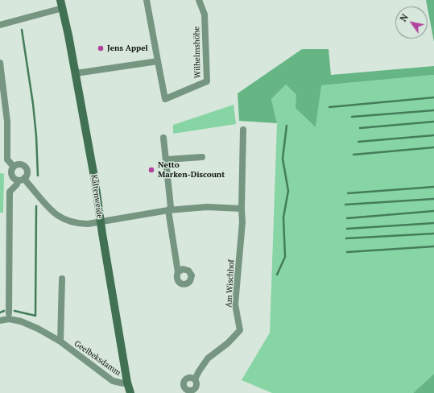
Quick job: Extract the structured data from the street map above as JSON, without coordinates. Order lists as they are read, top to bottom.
{
  "streets": {
    "main road": ["Kaltenweide"],
    "street": ["Wilhelmshöhe", "Am Wischhof", "Geelbeksdamm"]
  },
  "crossings": [
    ["Kaltenweide", "Geelbeksdamm"]
  ],
  "places": ["Jens Appel", "Netto Marken-Discount"],
  "north": "top left"
}
